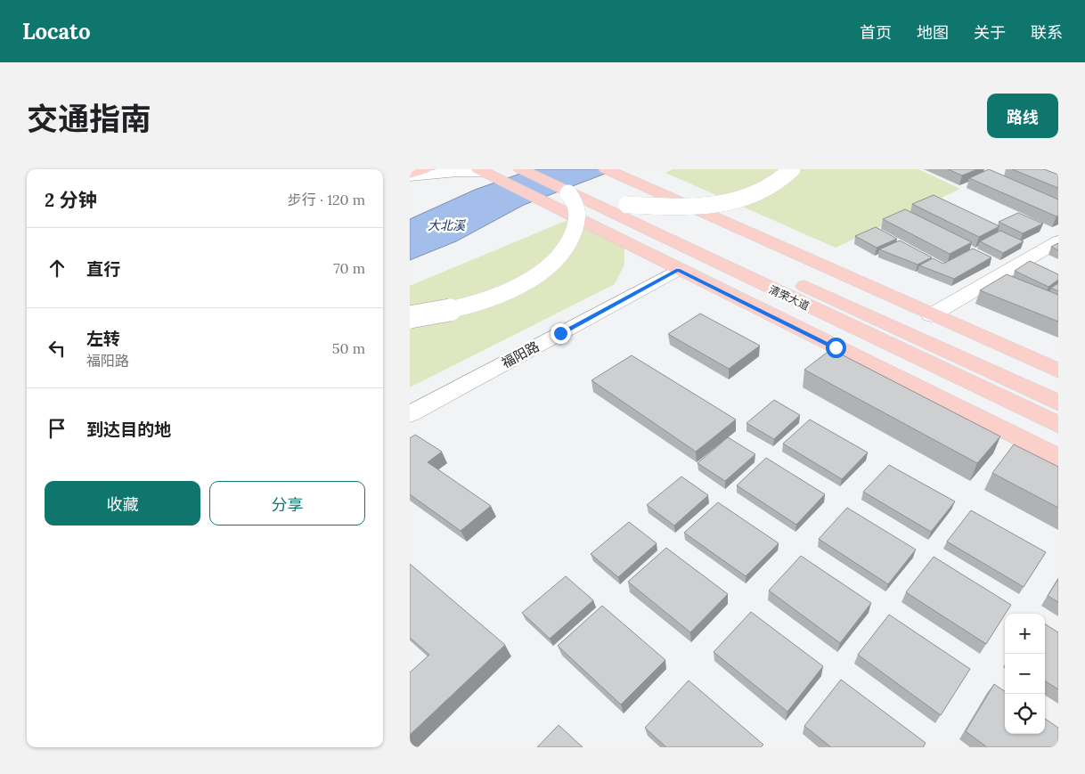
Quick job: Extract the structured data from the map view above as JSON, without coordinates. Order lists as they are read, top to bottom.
{
  "streets": {
    "main road": ["清荣大道"],
    "street": ["福阳路"]
  },
  "water": ["大北溪"],
  "page": {
    "header": "Locato",
    "nav": [
      "首页",
      "地图",
      "关于",
      "联系"
    ],
    "title": "交通指南",
    "buttons": [
      "路线",
      ["收藏", "分享"]
    ],
    "heading": ["2 分钟", "步行 · 120 m"],
    "list": [
      ["直行", "70 m"],
      ["左转", "福阳路", "50 m"],
      "到达目的地"
    ],
    "map_buttons": ["+", "−"]
  }
}
